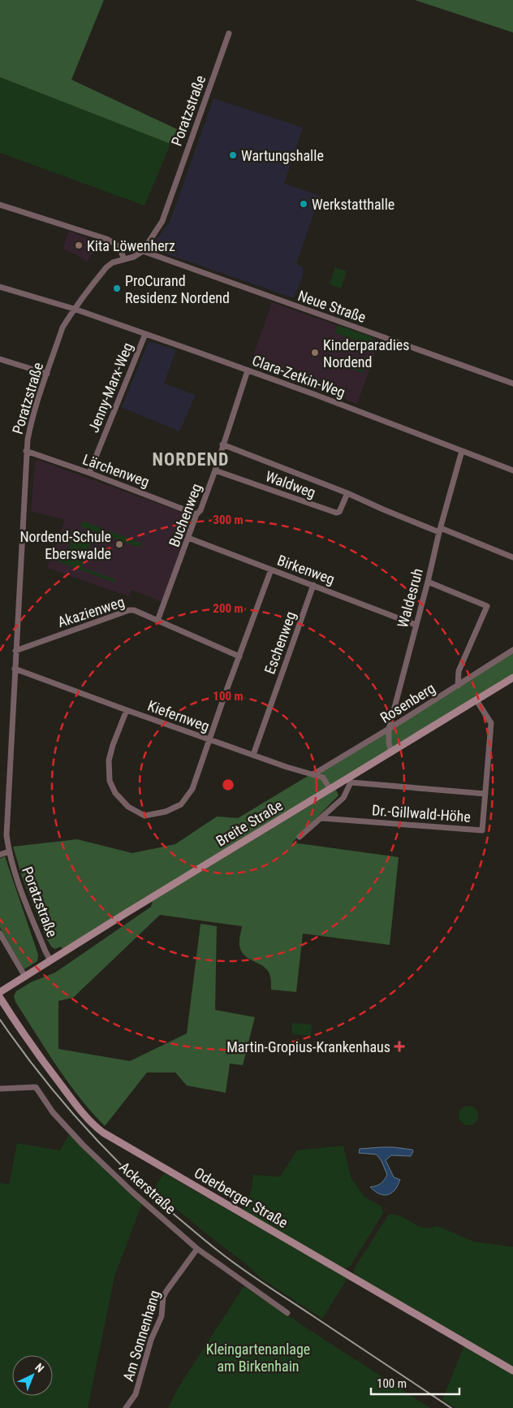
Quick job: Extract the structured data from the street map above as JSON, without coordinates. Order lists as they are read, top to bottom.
{
  "streets": {
    "main road": ["Breite Straße", "Oderberger Straße"],
    "street": [
      "Poratzstraße",
      "Neue Straße",
      "Clara-Zetkin-Weg",
      "Jenny-Marx-Weg",
      "Lärchenweg",
      "Waldweg",
      "Buchenweg",
      "Birkenweg",
      "Waldesruh",
      "Akazienweg",
      "Eschenweg",
      "Rosenberg",
      "Kiefernweg",
      "Dr.-Gillwald-Höhe",
      "Ackerstraße",
      "Am Sonnenhang"
    ]
  },
  "crossings": [
    ["Poratzstraße", "Neue Straße"],
    ["Poratzstraße", "Clara-Zetkin-Weg"],
    ["Poratzstraße", "Lärchenweg"],
    ["Poratzstraße", "Akazienweg"],
    ["Poratzstraße", "Kiefernweg"],
    ["Poratzstraße", "Breite Straße"],
    ["Clara-Zetkin-Weg", "Jenny-Marx-Weg"],
    ["Clara-Zetkin-Weg", "Buchenweg"],
    ["Clara-Zetkin-Weg", "Waldesruh"],
    ["Jenny-Marx-Weg", "Lärchenweg"],
    ["Lärchenweg", "Buchenweg"],
    ["Waldweg", "Buchenweg"],
    ["Waldweg", "Waldesruh"],
    ["Buchenweg", "Birkenweg"],
    ["Buchenweg", "Akazienweg"],
    ["Birkenweg", "Waldesruh"],
    ["Birkenweg", "Eschenweg"],
    ["Waldesruh", "Rosenberg"],
    ["Waldesruh", "Breite Straße"],
    ["Eschenweg", "Kiefernweg"],
    ["Rosenberg", "Kiefernweg"],
    ["Kiefernweg", "Breite Straße"],
    ["Dr.-Gillwald-Höhe", "Breite Straße"]
  ],
  "districts": ["NORDEND"],
  "parks": ["Kleingartenanlage am Birkenhain"],
  "places": {
    "other": [
      "Wartungshalle",
      "Werkstatthalle",
      "Kita Löwenherz",
      "ProCurand Residenz Nordend",
      "Kinderparadies Nordend",
      "Nordend-Schule Eberswalde"
    ],
    "health": ["Martin-Gropius-Krankenhaus"]
  },
  "scale_bar": "100 m",
  "north": "top right",
  "rings": ["300 m", "200 m", "100 m"]
}
